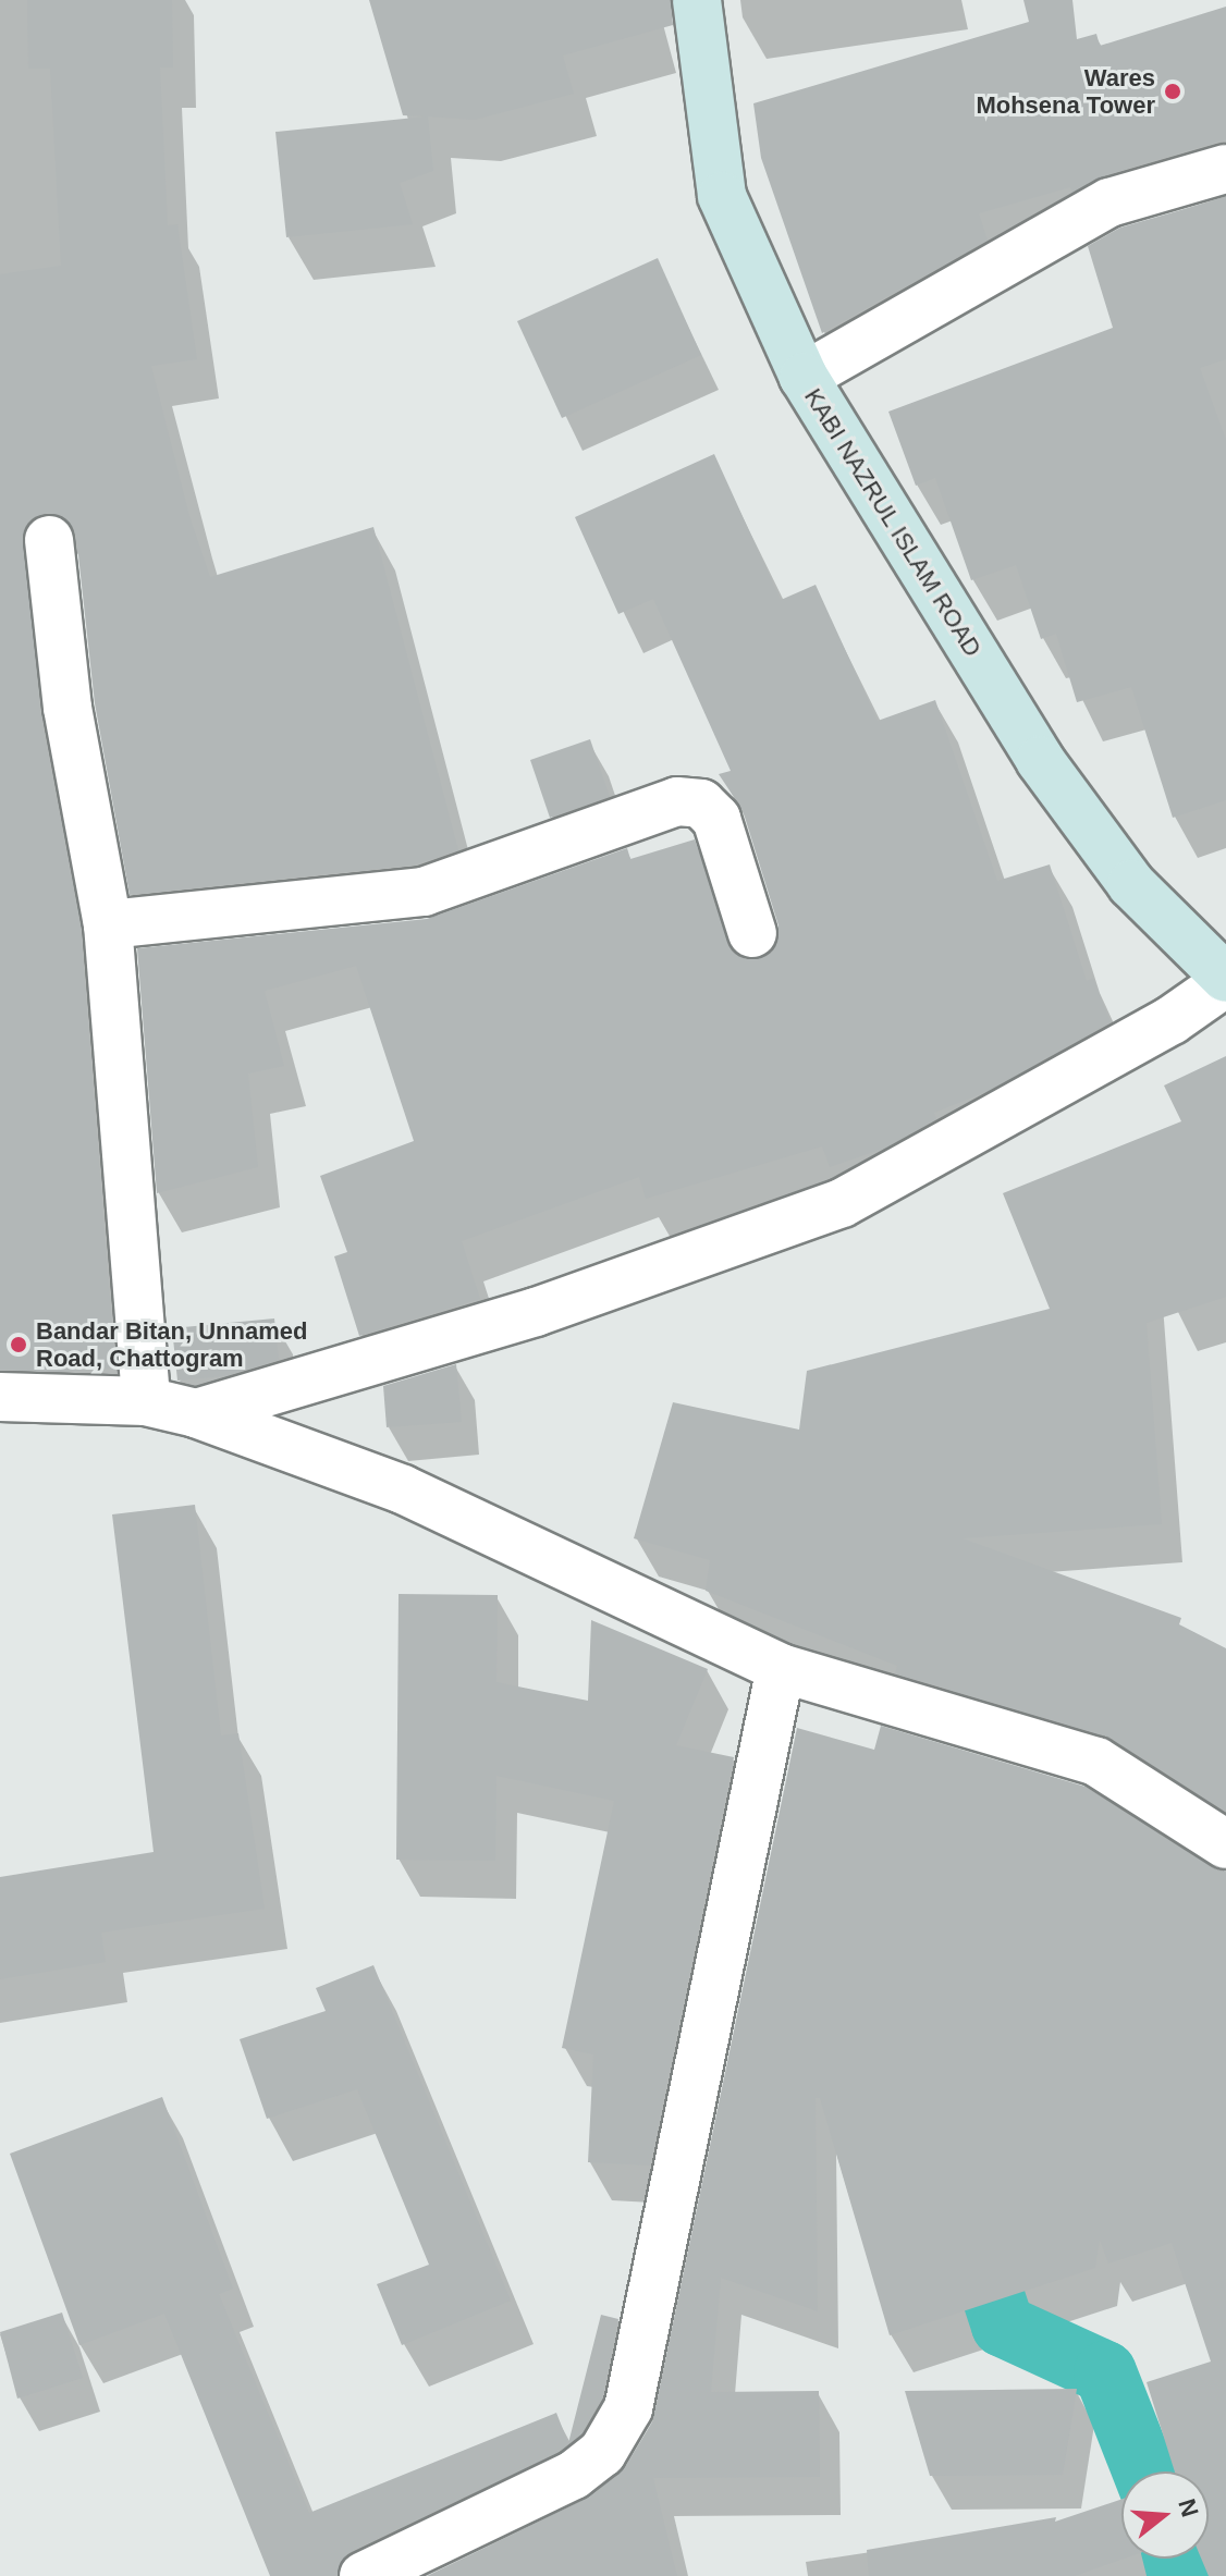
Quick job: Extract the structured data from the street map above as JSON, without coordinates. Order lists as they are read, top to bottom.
{
  "streets": {
    "main road": ["KABI NAZRUL ISLAM ROAD"]
  },
  "places": ["Wares Mohsena Tower", "Bandar Bitan, Unnamed Road, Chattogram"],
  "north": "right"
}
